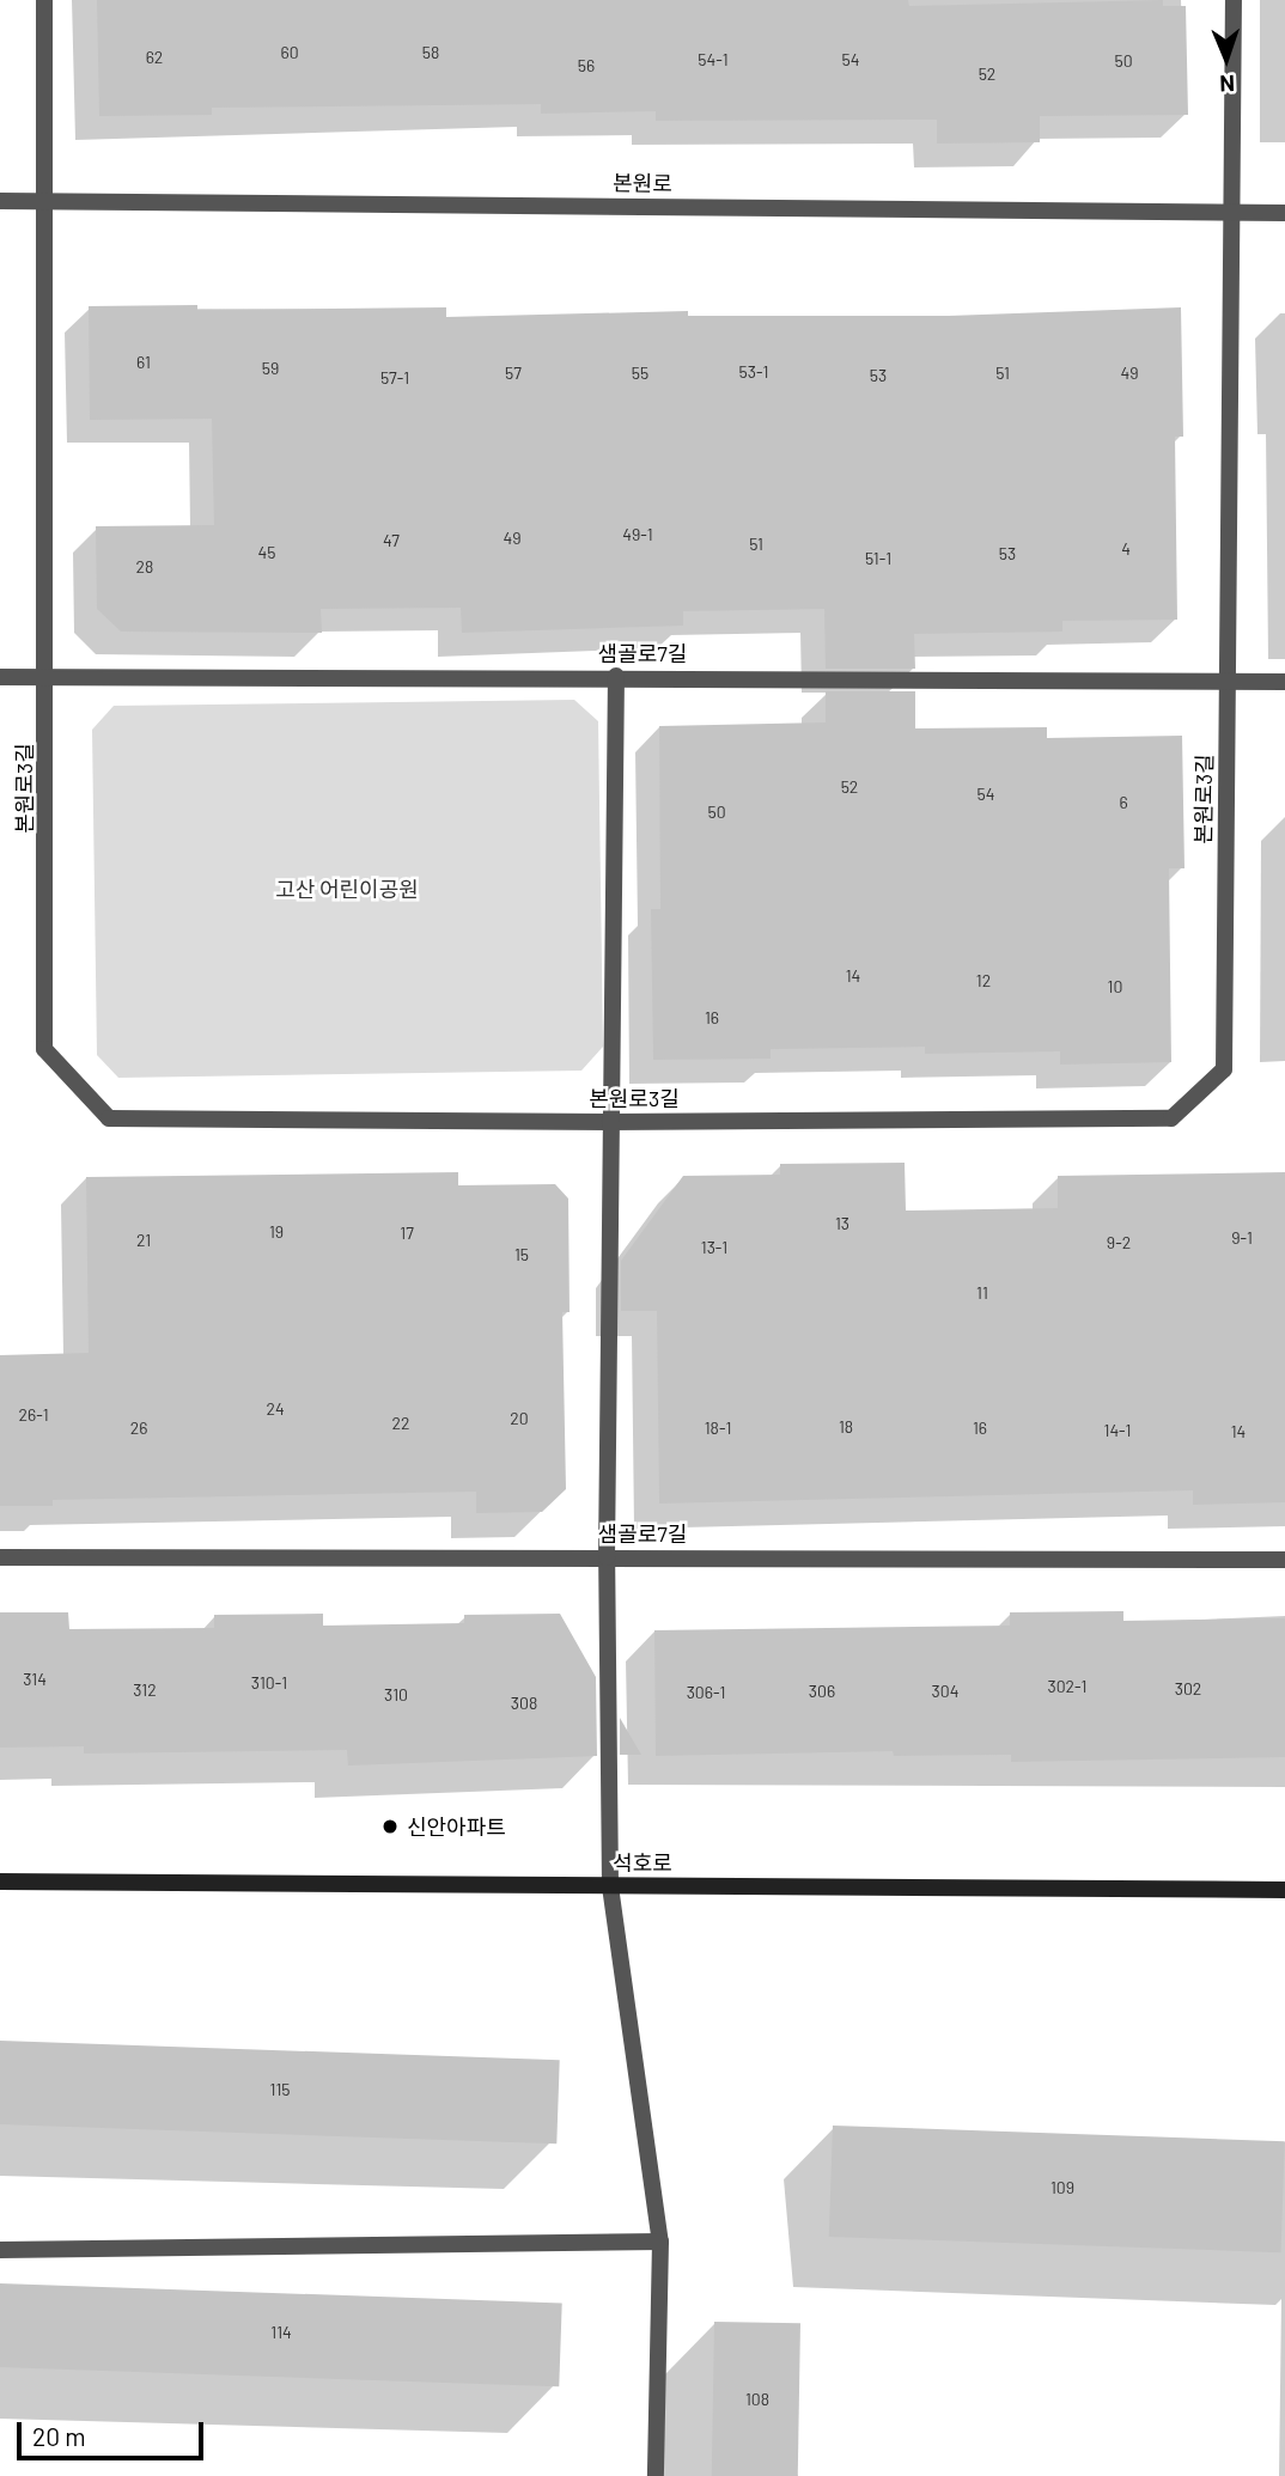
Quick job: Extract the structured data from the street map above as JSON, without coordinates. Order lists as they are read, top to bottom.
{
  "streets": {
    "main road": ["석호로"],
    "street": ["본원로", "샘골로7길", "본원로3길"]
  },
  "crossings": [
    ["본원로", "본원로3길"],
    ["샘골로7길", "본원로3길"]
  ],
  "parks": ["고산 어린이공원"],
  "places": ["신안아파트"],
  "house_numbers": [
    "60",
    "58",
    "62",
    "54-1",
    "54",
    "50",
    "56",
    "52",
    "61",
    "59",
    "53-1",
    "57",
    "55",
    "51",
    "49",
    "53",
    "57-1",
    "49-1",
    "49",
    "47",
    "51",
    "4",
    "45",
    "53",
    "51-1",
    "28",
    "52",
    "54",
    "6",
    "50",
    "14",
    "12",
    "10",
    "16",
    "13",
    "19",
    "17",
    "9-1",
    "21",
    "9-2",
    "13-1",
    "15",
    "11",
    "24",
    "26-1",
    "20",
    "22",
    "18",
    "26",
    "18-1",
    "16",
    "14-1",
    "14",
    "314",
    "310-1",
    "302-1",
    "302",
    "312",
    "306",
    "304",
    "306-1",
    "310",
    "308",
    "115",
    "109",
    "114",
    "108"
  ],
  "scale_bar": "20 m",
  "north": "bottom"
}
